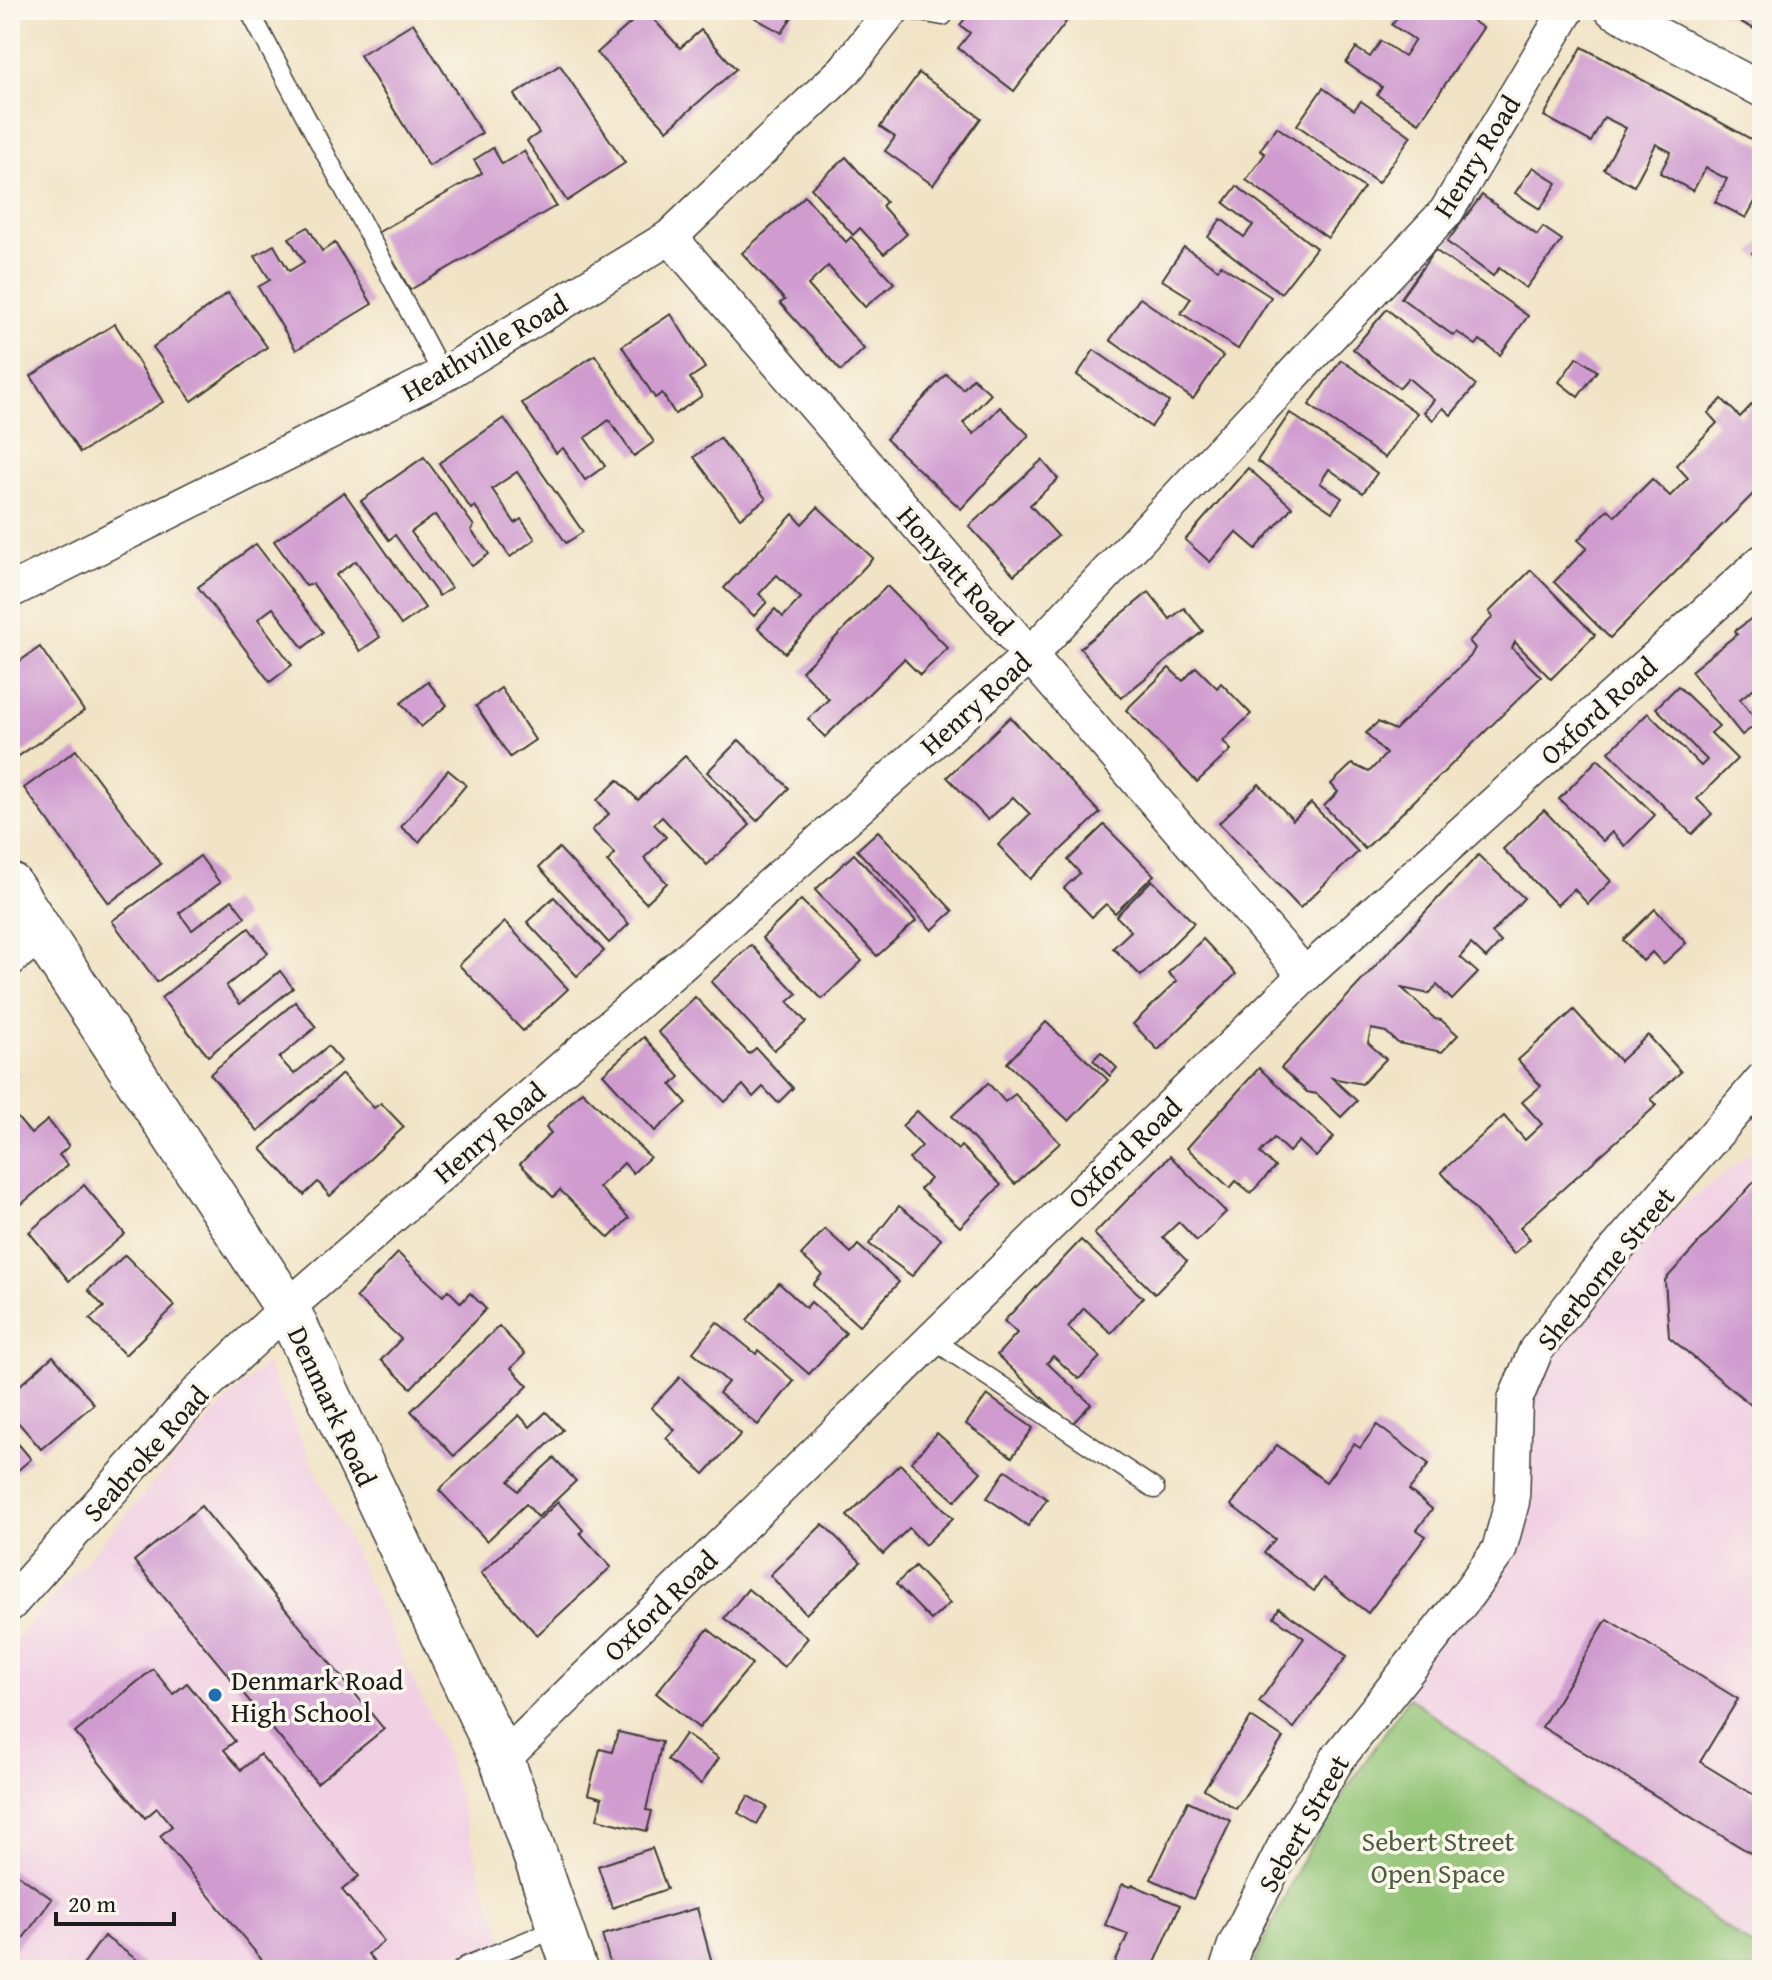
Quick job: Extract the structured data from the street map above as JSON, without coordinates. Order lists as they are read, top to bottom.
{
  "streets": {
    "street": [
      "Henry Road",
      "Heathville Road",
      "Honyatt Road",
      "Oxford Road",
      "Sherborne Street",
      "Denmark Road",
      "Seabroke Road",
      "Sebert Street"
    ]
  },
  "crossings": [
    ["Henry Road", "Honyatt Road"],
    ["Henry Road", "Denmark Road"],
    ["Henry Road", "Seabroke Road"],
    ["Heathville Road", "Honyatt Road"],
    ["Honyatt Road", "Oxford Road"],
    ["Oxford Road", "Denmark Road"],
    ["Sherborne Street", "Sebert Street"],
    ["Denmark Road", "Seabroke Road"]
  ],
  "parks": ["Sebert Street Open Space"],
  "places": ["Denmark Road High School"],
  "scale_bar": "20 m"
}
